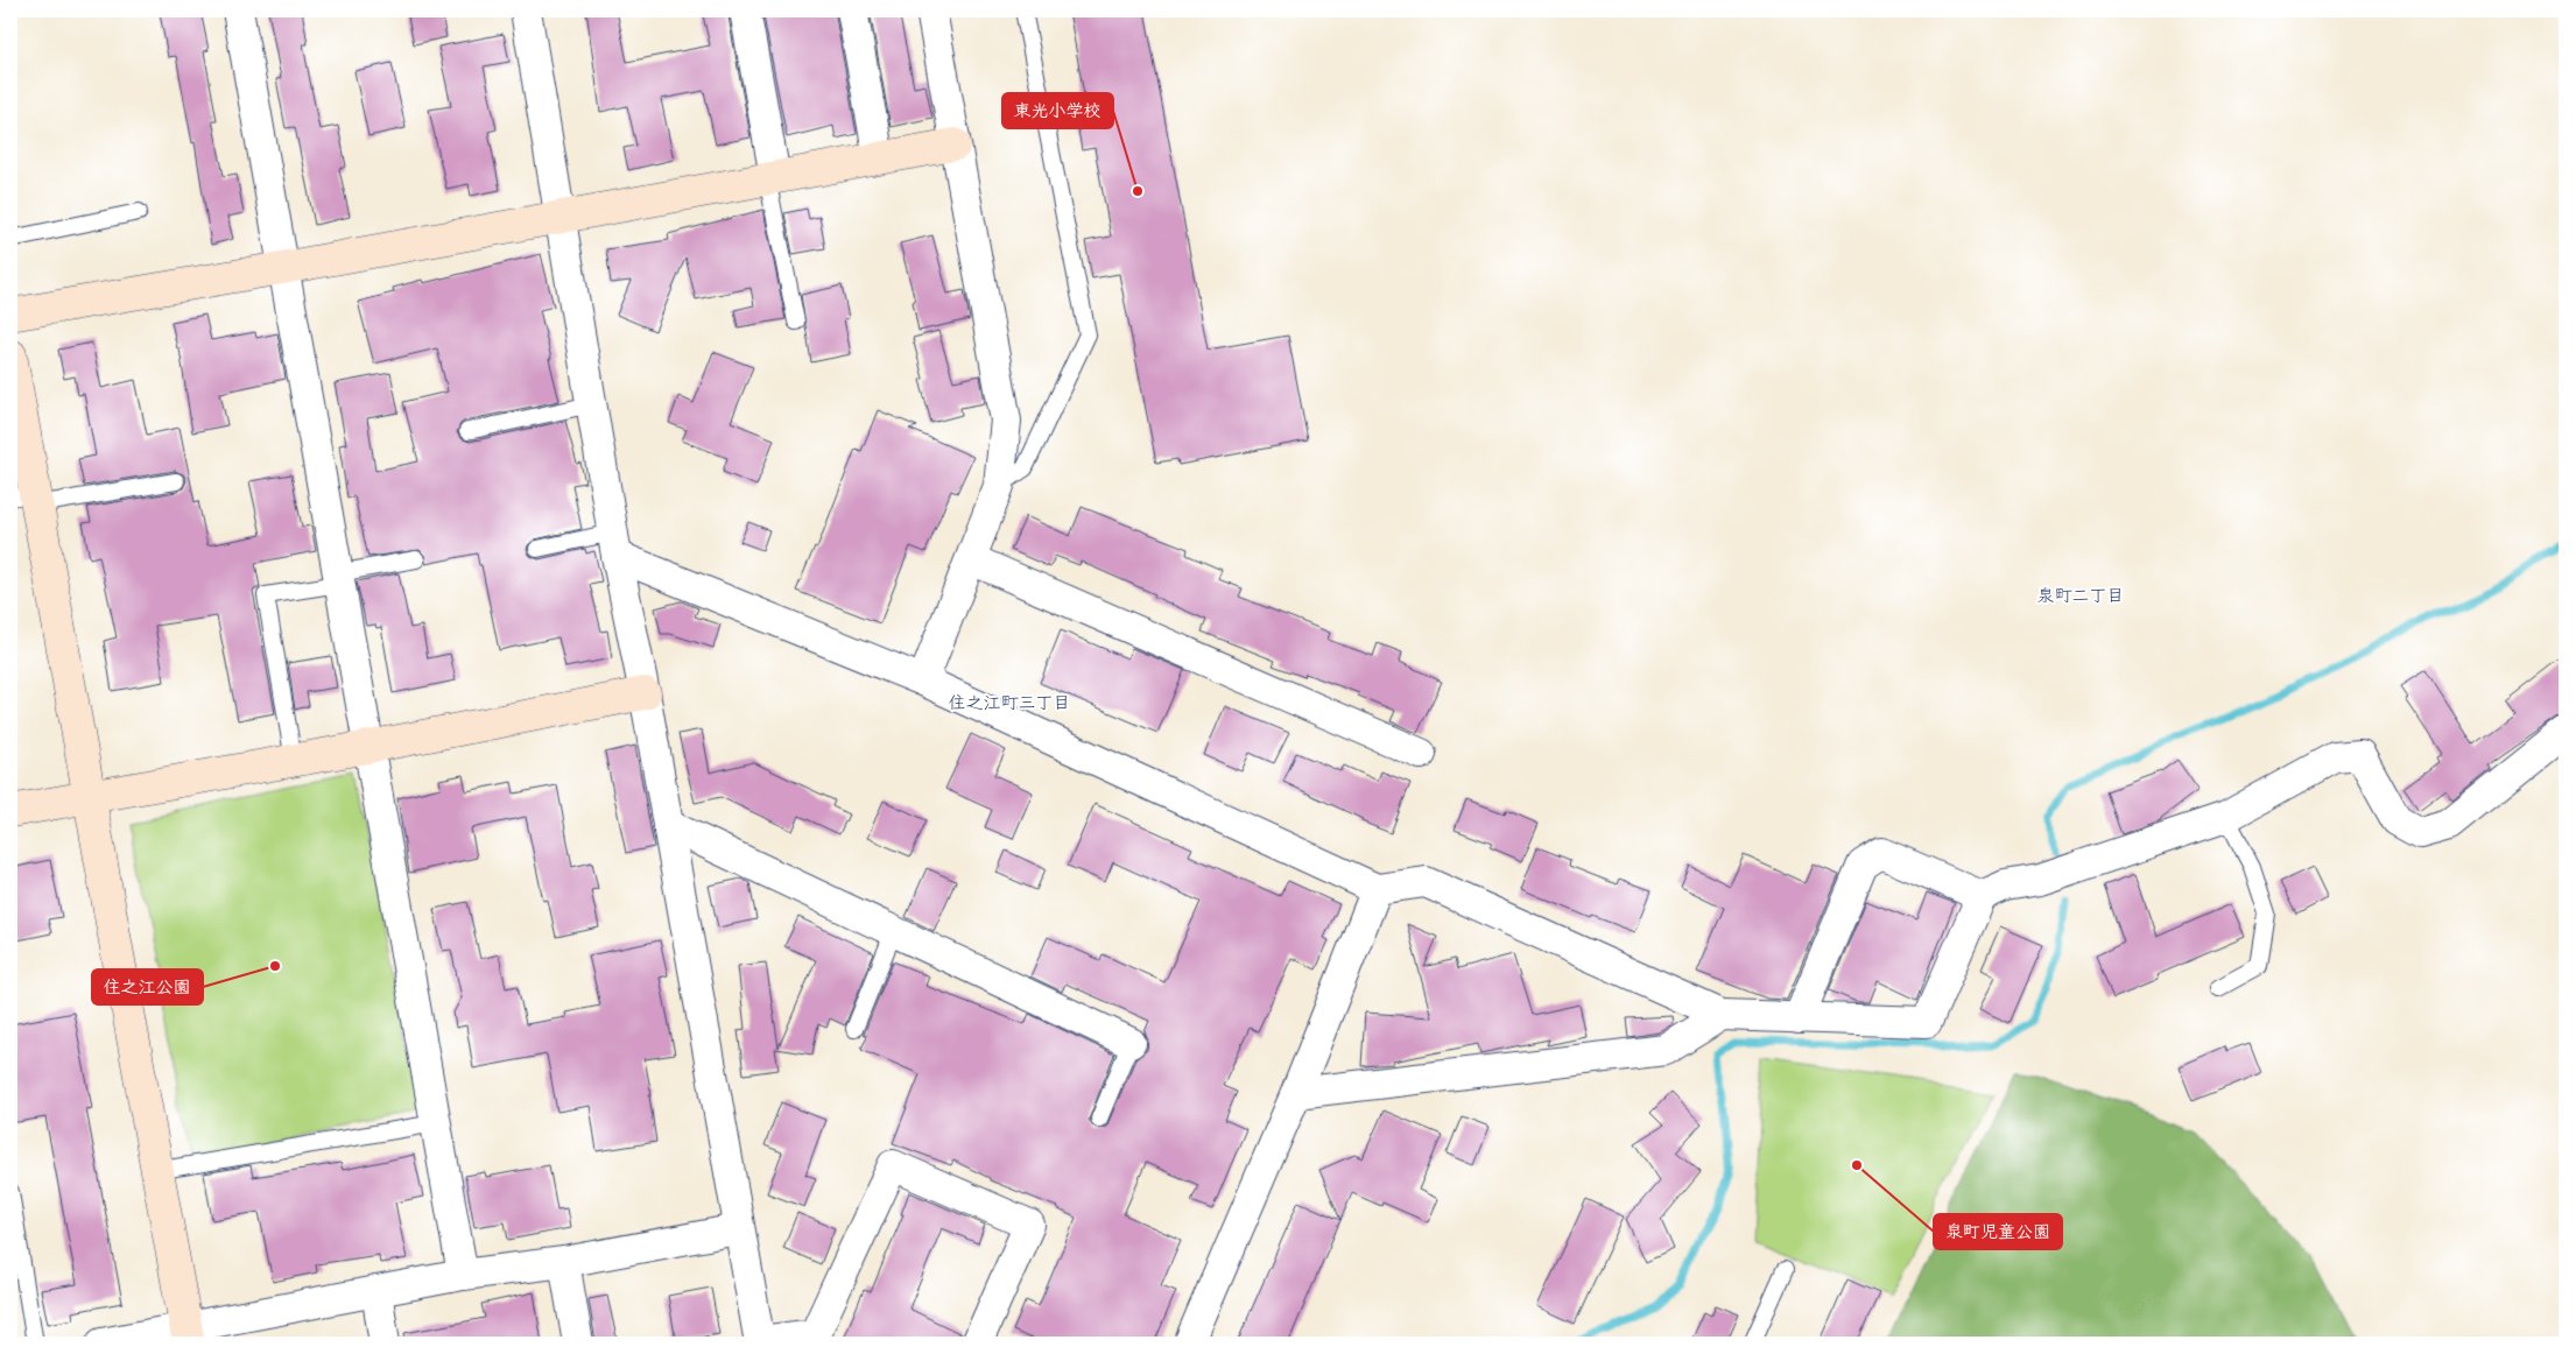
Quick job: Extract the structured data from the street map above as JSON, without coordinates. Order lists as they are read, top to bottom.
{
  "districts": ["泉町二丁目", "住之江町三丁目"],
  "places": ["東光小学校", "住之江公園", "泉町児童公園"]
}
